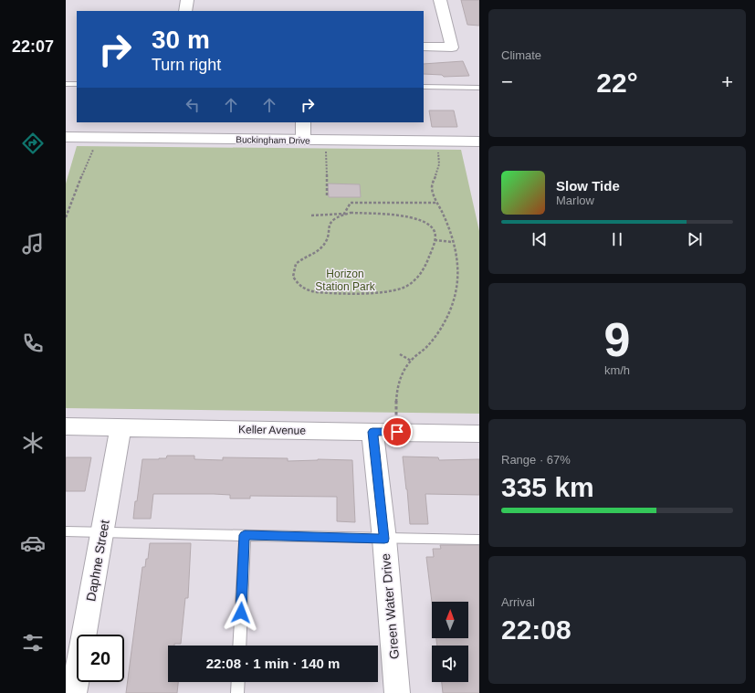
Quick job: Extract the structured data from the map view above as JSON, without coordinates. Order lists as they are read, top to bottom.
{
  "streets": {
    "street": [
      "Buckingham Drive",
      "Keller Avenue",
      "Daphne Street",
      "Green Water Drive"
    ]
  },
  "crossings": [
    ["Keller Avenue", "Daphne Street"],
    ["Keller Avenue", "Green Water Drive"]
  ],
  "parks": ["Horizon Station Park"],
  "north": "top",
  "page": {
    "tabs": "22:07",
    "tile": [
      "Climate",
      ["9", "km/h"],
      ["Range · 67%", "335 km"],
      ["Arrival", "22:08"]
    ],
    "turn": ["30 m", "Turn right"],
    "heat": ["−", "22°", "+"],
    "song": ["Slow Tide", "Marlow"],
    "limit": "20",
    "trip": "22:08 · 1 min · 140 m"
  }
}
